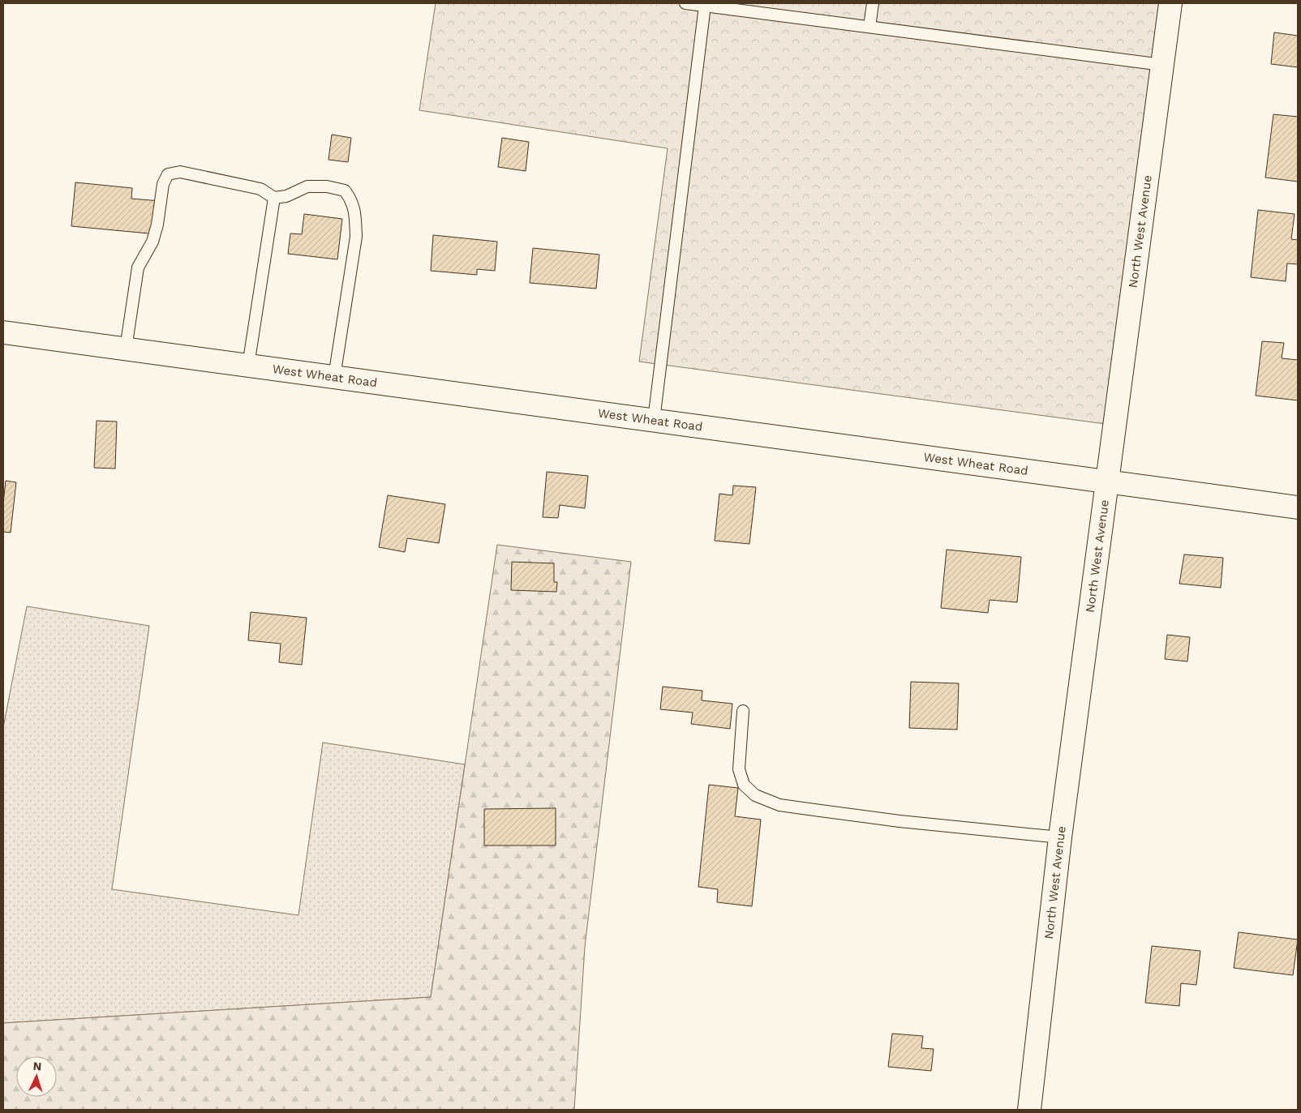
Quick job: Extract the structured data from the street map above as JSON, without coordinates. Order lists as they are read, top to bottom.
{
  "streets": {
    "street": ["North West Avenue", "West Wheat Road"]
  },
  "crossings": [
    ["North West Avenue", "West Wheat Road"]
  ],
  "north": "top"
}
